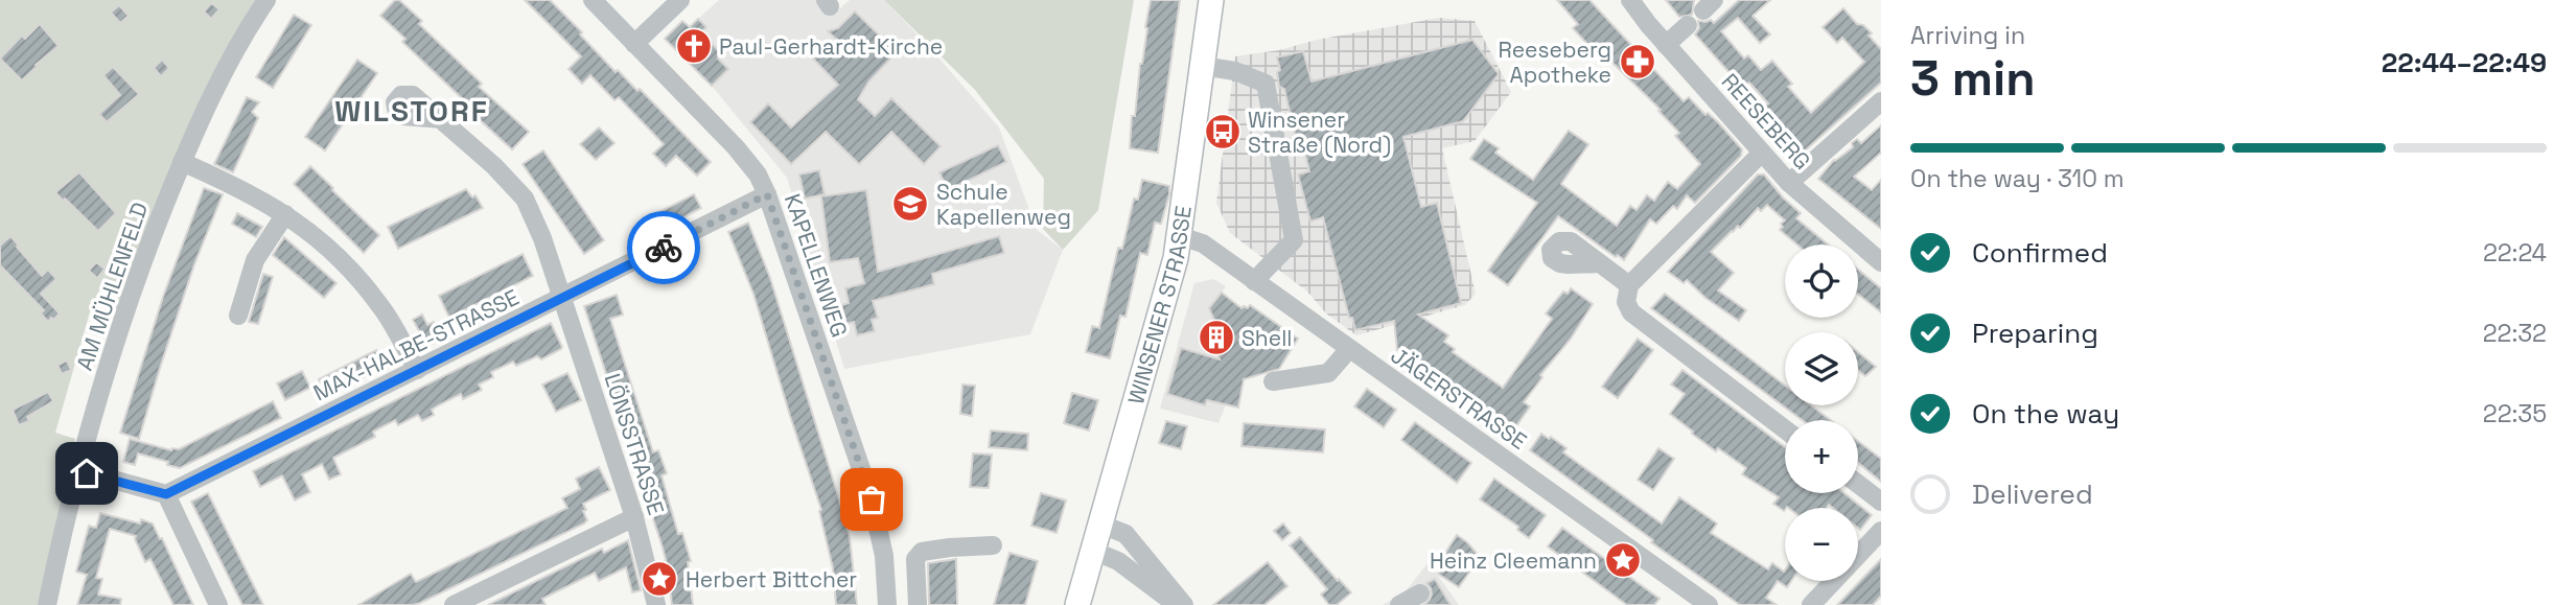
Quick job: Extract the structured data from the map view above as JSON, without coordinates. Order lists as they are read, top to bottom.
{
  "streets": {
    "main road": ["WINSENER STRASSE"],
    "street": [
      "REESEBERG",
      "KAPELLENWEG",
      "AM MÜHLENFELD",
      "MAX-HALBE-STRASSE",
      "JÄGERSTRASSE",
      "LÖNSSTRASSE"
    ]
  },
  "crossings": [
    ["KAPELLENWEG", "MAX-HALBE-STRASSE"],
    ["WINSENER STRASSE", "JÄGERSTRASSE"],
    ["MAX-HALBE-STRASSE", "LÖNSSTRASSE"]
  ],
  "districts": ["WILSTORF"],
  "places": {
    "church": ["Paul-Gerhardt-Kirche"],
    "pharmacy": ["Reeseberg Apotheke"],
    "bus stop": ["Winsener Straße (Nord)"],
    "school or university": ["Schule Kapellenweg"],
    "building": ["Shell"],
    "place": ["Heinz Cleemann", "Herbert Bittcher"]
  },
  "page": {
    "heading": ["3 min", "Arriving in", "22:44–22:49"],
    "bar": "On the way · 310 m",
    "list": [
      ["Confirmed", "22:24"],
      ["Preparing", "22:32"],
      ["On the way", "22:35"],
      "Delivered"
    ],
    "map_buttons": ["+", "−"]
  }
}
